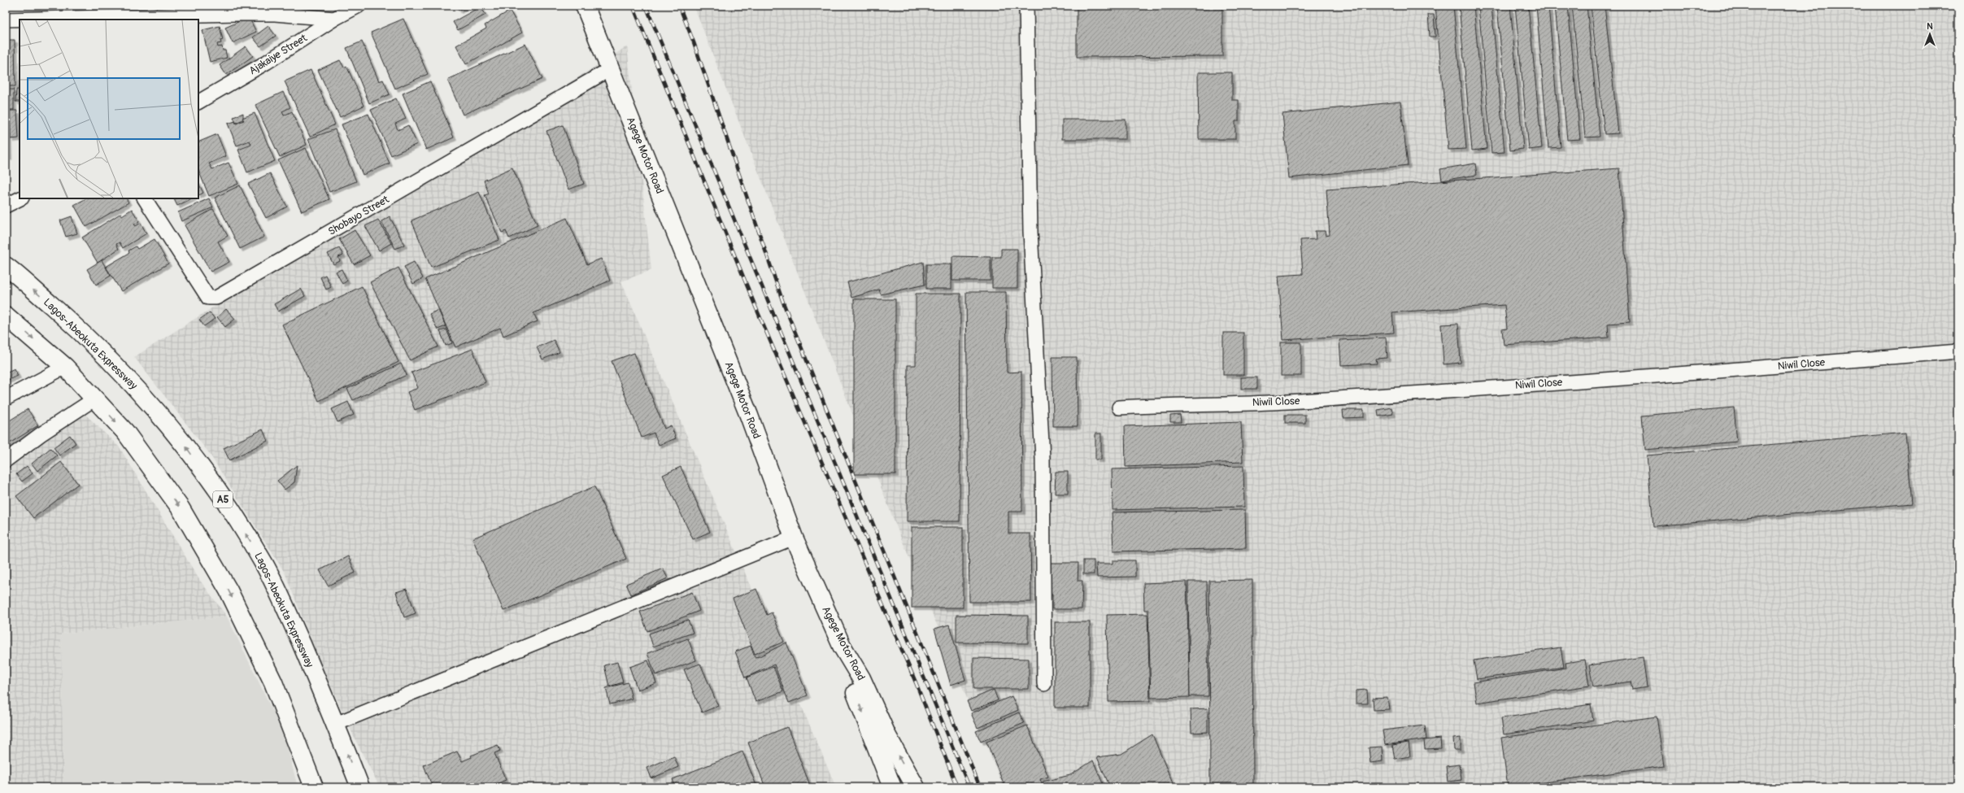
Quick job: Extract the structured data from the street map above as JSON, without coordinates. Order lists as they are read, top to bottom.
{
  "streets": {
    "main road": ["Agege Motor Road", "Lagos-Abeokuta Expressway", "A5"],
    "street": ["Ajakaiye Street", "Shobayo Street", "Niwil Close"]
  },
  "crossings": [
    ["Agege Motor Road", "Shobayo Street"]
  ],
  "north": "top"
}
